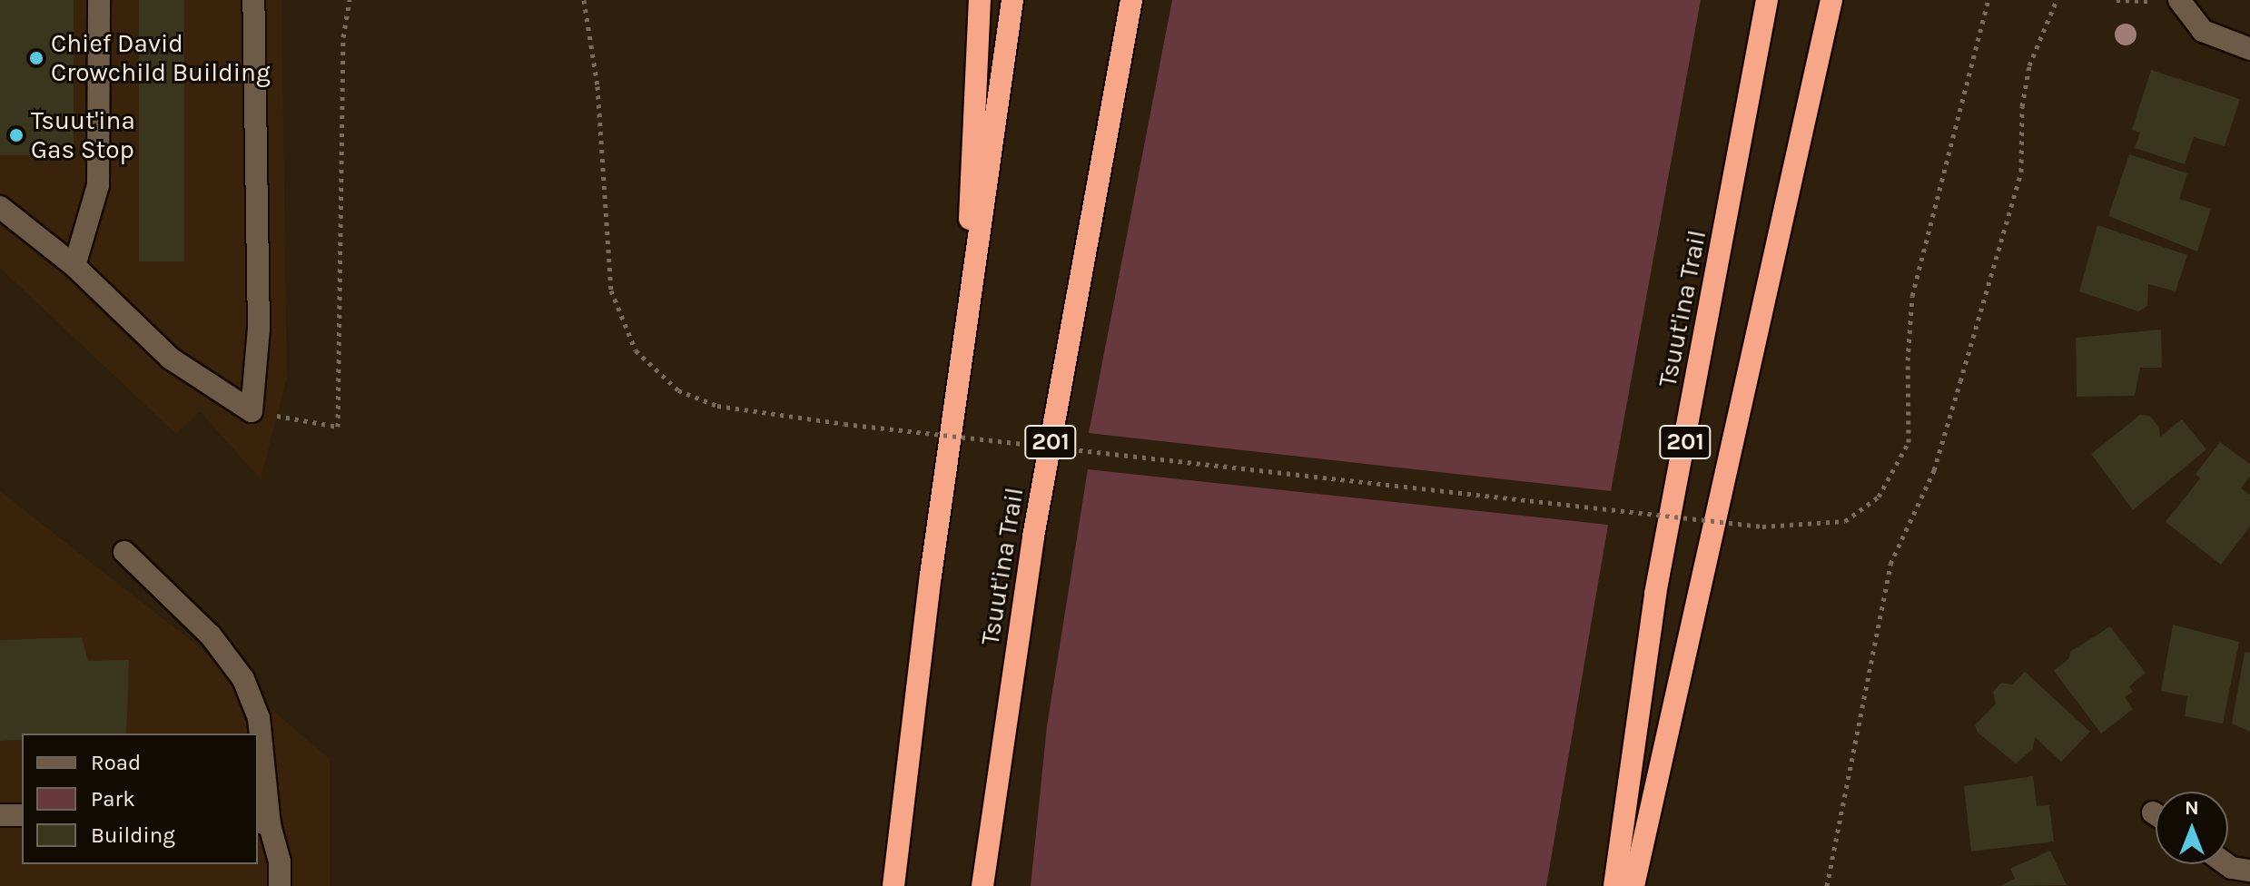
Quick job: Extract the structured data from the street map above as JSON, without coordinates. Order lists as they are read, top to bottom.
{
  "streets": {
    "highway": ["Tsuut'ina Trail", "201"]
  },
  "places": ["Chief David Crowchild Building", "Tsuut'ina Gas Stop"],
  "legend": ["Road", "Park", "Building"],
  "north": "top"
}
